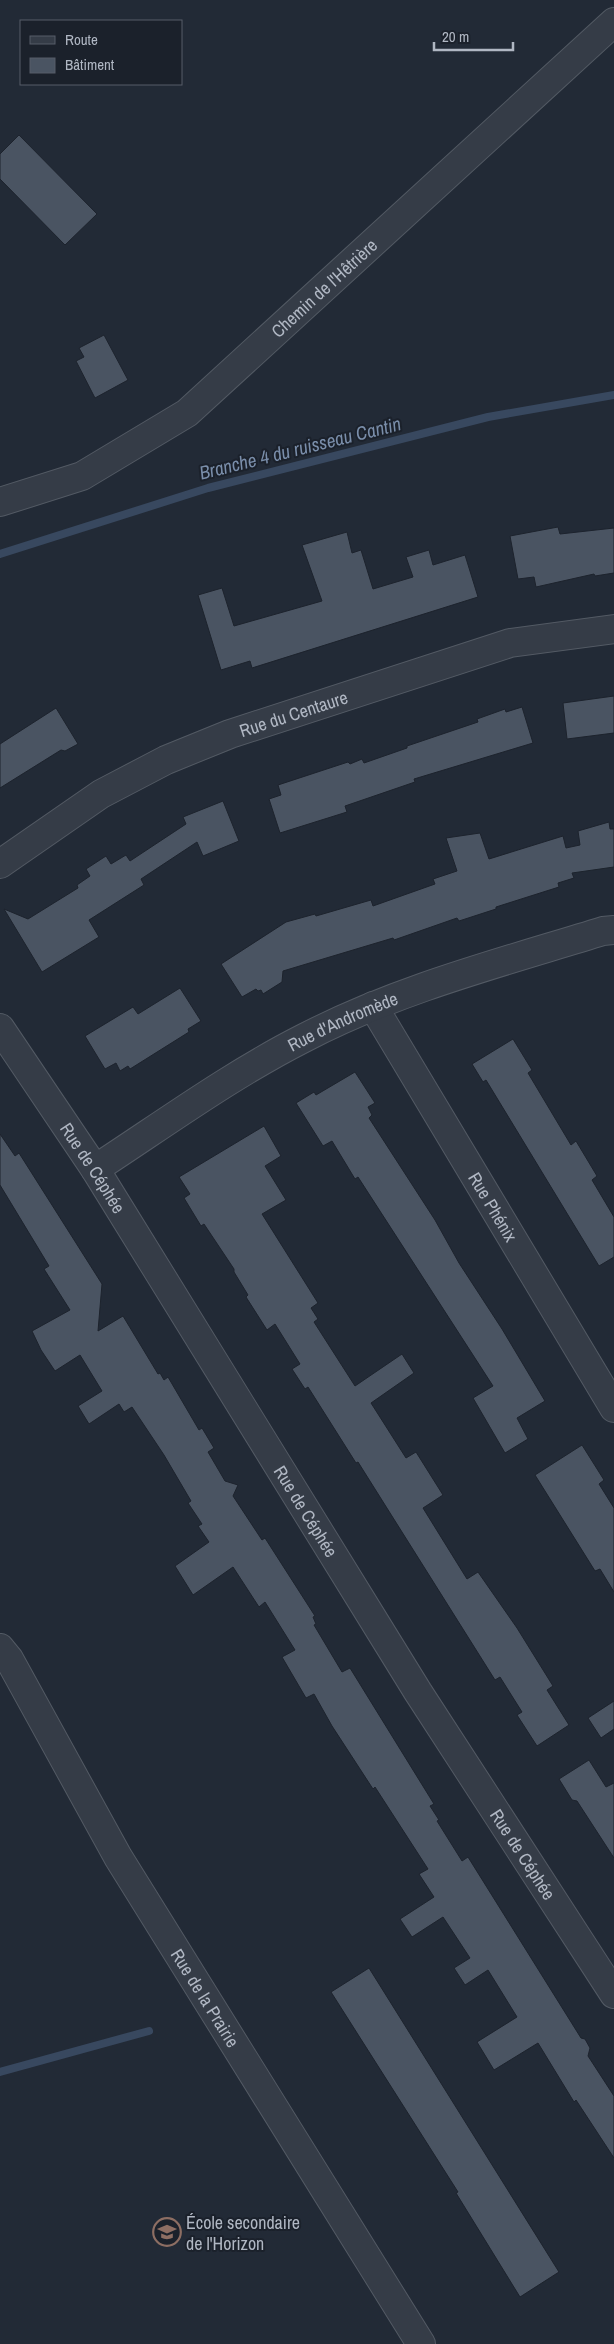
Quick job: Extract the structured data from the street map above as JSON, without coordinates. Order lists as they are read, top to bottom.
{
  "streets": {
    "street": [
      "Chemin de l'Hêtrière",
      "Rue du Centaure",
      "Rue d'Andromède",
      "Rue de Céphée",
      "Rue Phénix",
      "Rue de la Prairie"
    ]
  },
  "crossings": [
    ["Rue d'Andromède", "Rue de Céphée"],
    ["Rue d'Andromède", "Rue Phénix"]
  ],
  "water": ["Branche 4 du ruisseau Cantin"],
  "places": {
    "school or university": ["École secondaire de l'Horizon"]
  },
  "legend": ["Route", "Bâtiment"],
  "scale_bar": "20 m"
}
